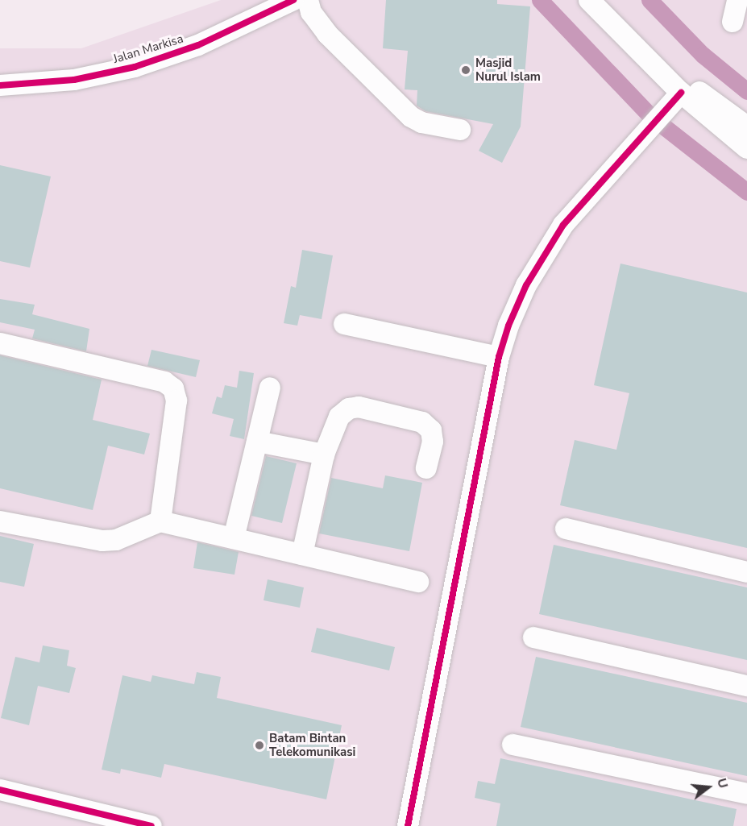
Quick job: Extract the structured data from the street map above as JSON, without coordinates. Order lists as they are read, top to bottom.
{
  "streets": {
    "street": ["Jalan Markisa"]
  },
  "places": ["Masjid Nurul Islam", "Batam Bintan Telekomunikasi"],
  "north": "right"
}
